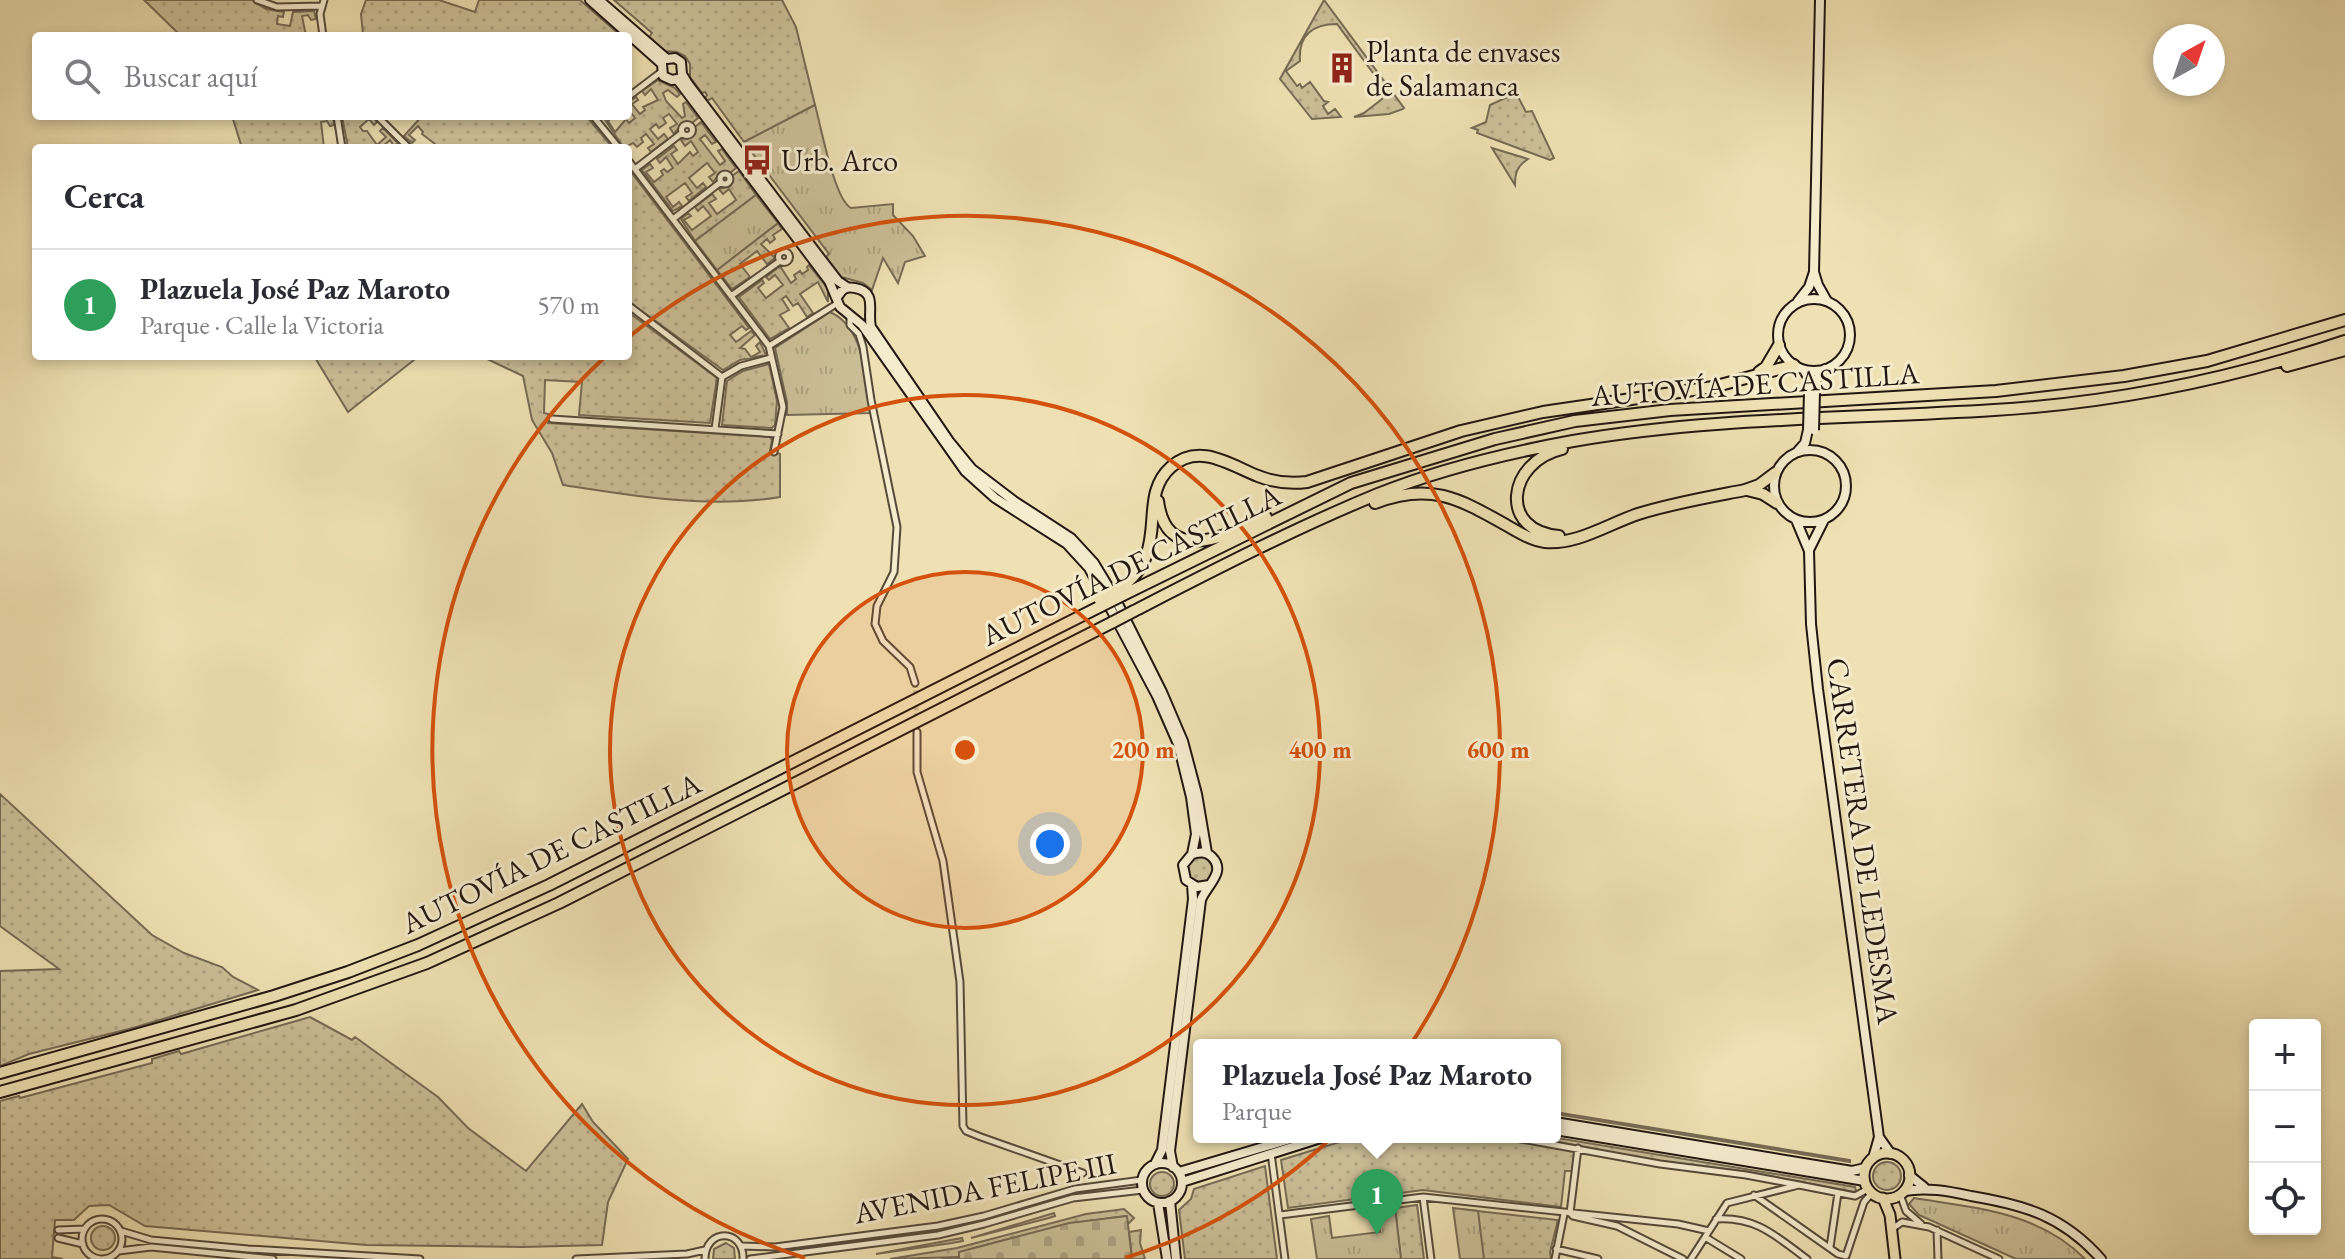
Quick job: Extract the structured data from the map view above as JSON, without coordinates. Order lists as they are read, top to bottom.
{
  "streets": {
    "highway": ["AUTOVÍA DE CASTILLA"],
    "main road": ["CARRETERA DE LEDESMA"],
    "street": ["AVENIDA FELIPE III"]
  },
  "places": {
    "building": ["Planta de envases de Salamanca"],
    "bus stop": ["Urb. Arco"]
  },
  "north": "top right",
  "page": {
    "search": "Buscar aquí",
    "heading": "Cerca",
    "list": [
      {
        "mark": "1",
        "name": "Plazuela José Paz Maroto",
        "note": "Parque · Calle la Victoria",
        "value": "570 m"
      }
    ],
    "map_buttons": ["+", "−"],
    "popup": ["Plazuela José Paz Maroto", "Parque"],
    "pins": "1"
  },
  "rings": ["200 m", "400 m", "600 m"]
}
